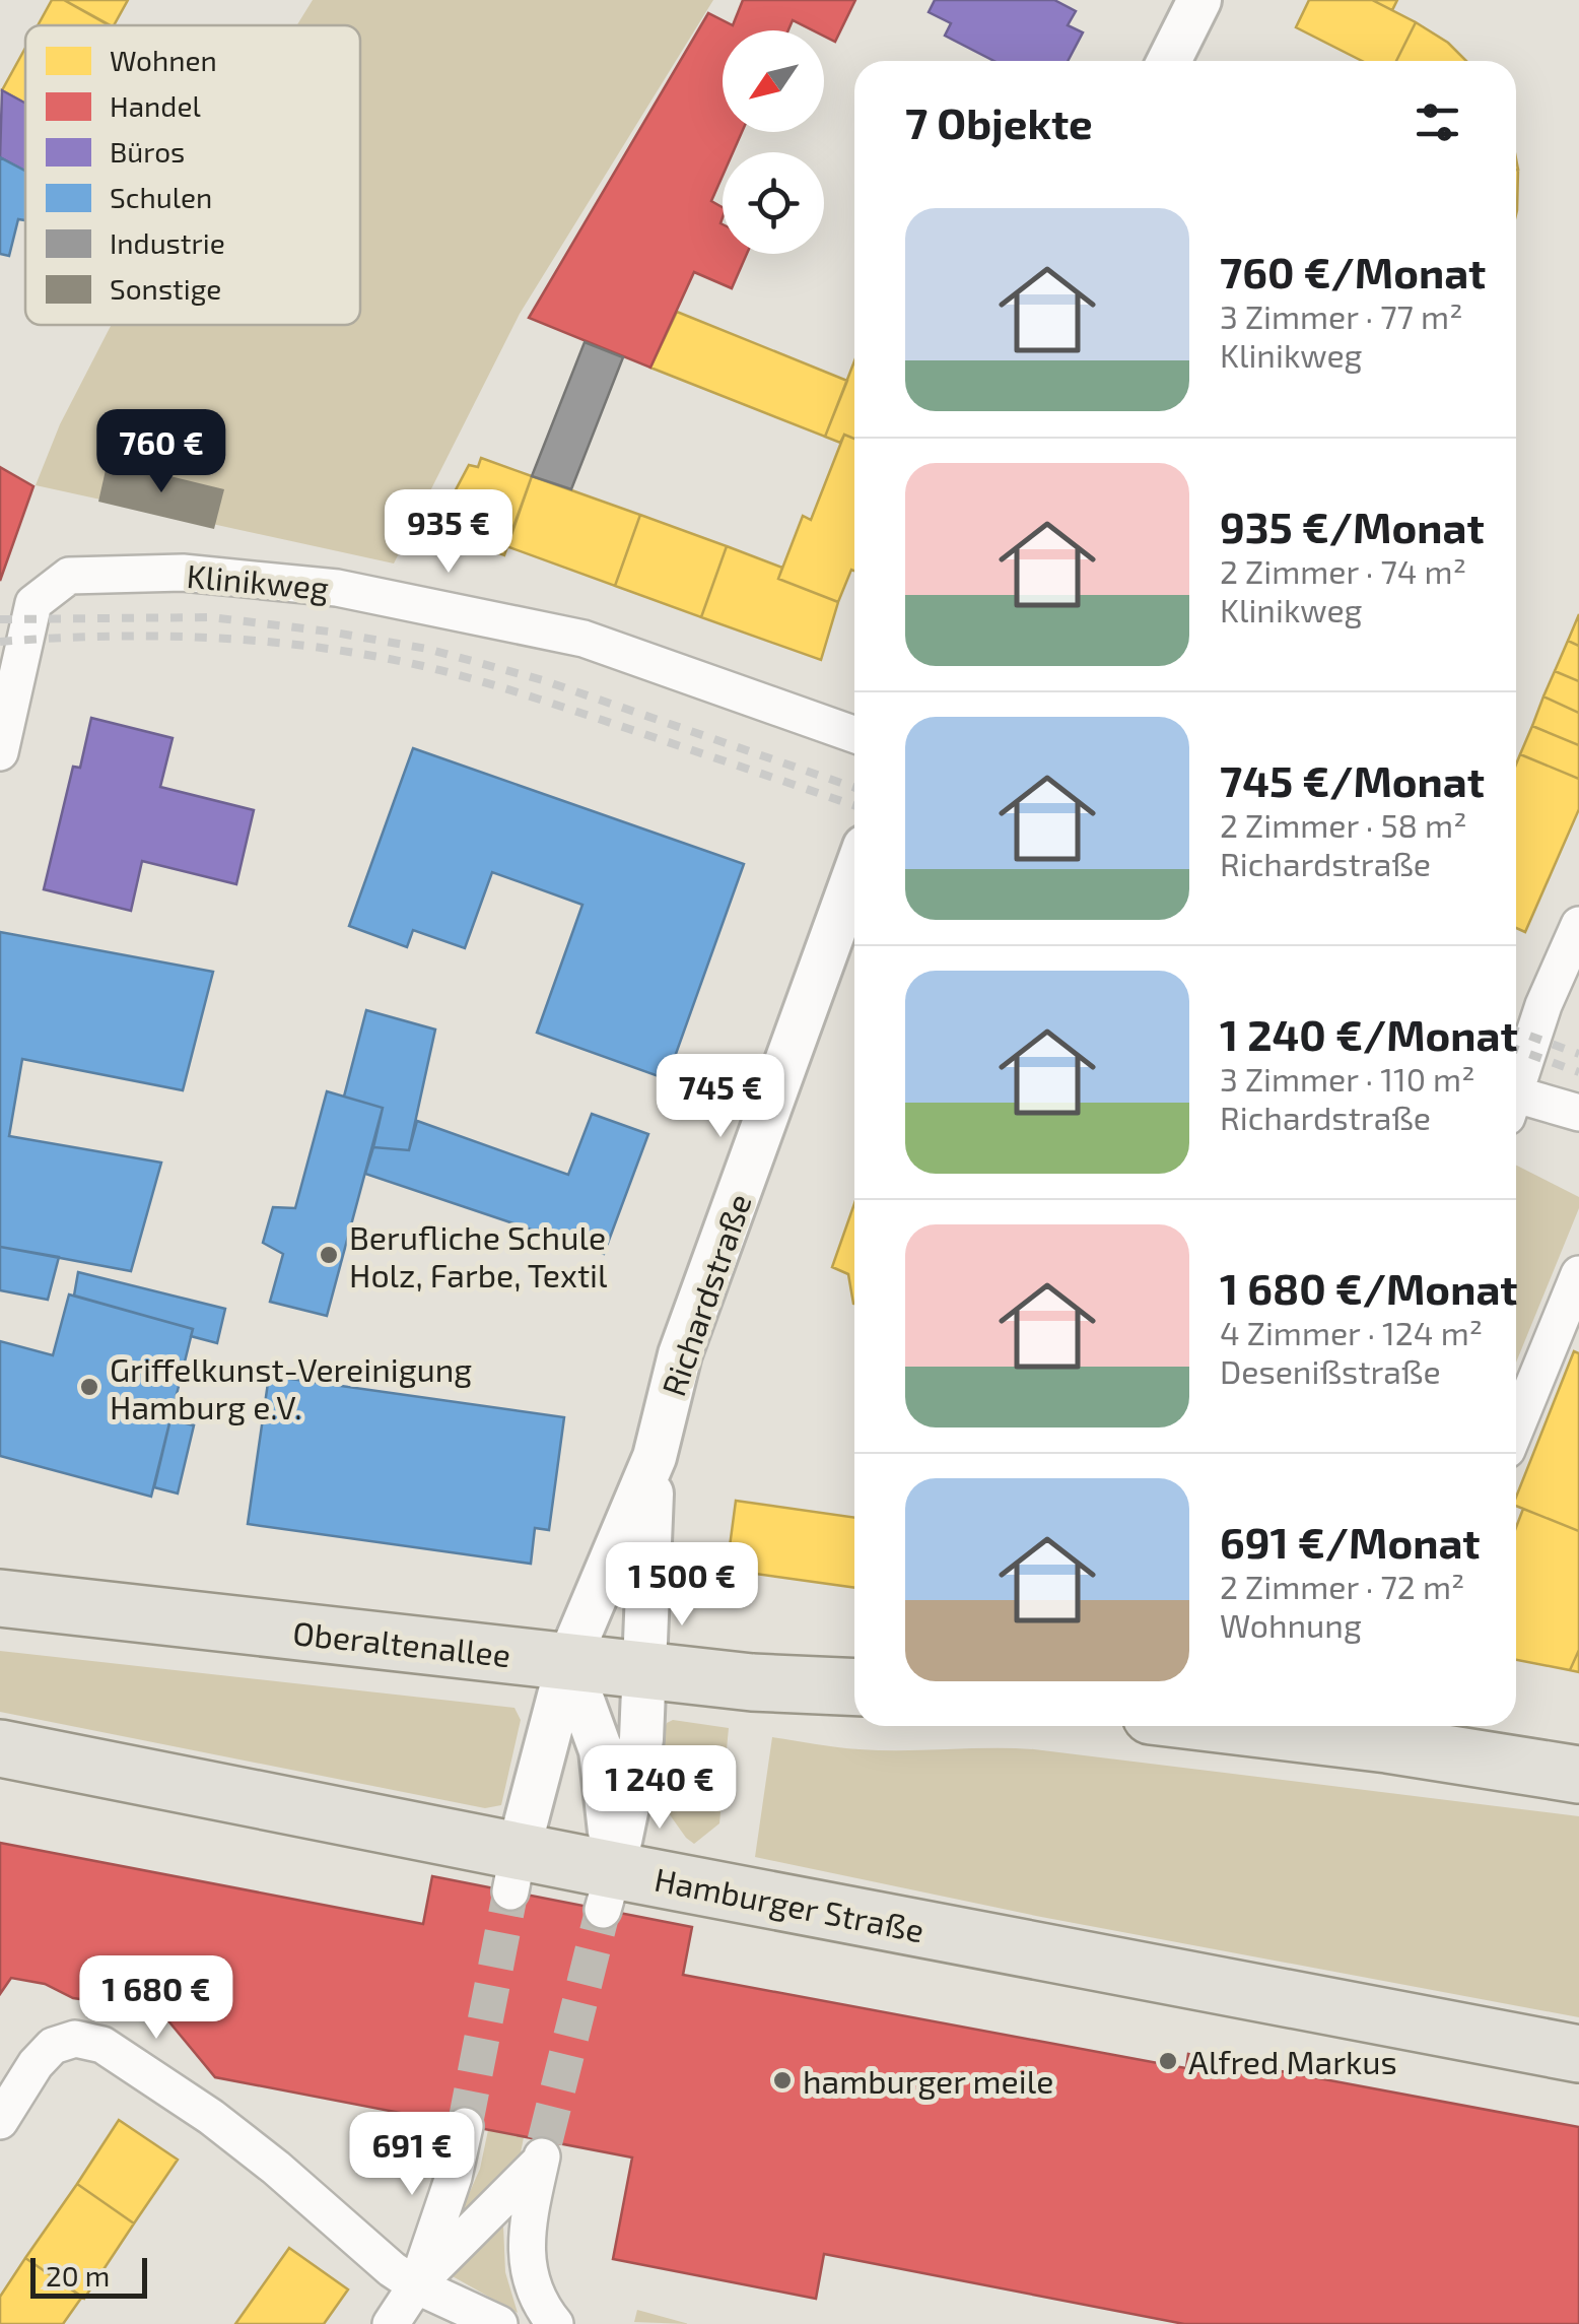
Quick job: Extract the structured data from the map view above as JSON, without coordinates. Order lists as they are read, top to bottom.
{
  "streets": {
    "main road": ["Oberaltenallee", "Hamburger Straße"],
    "street": ["Klinikweg", "Richardstraße"]
  },
  "crossings": [
    ["Richardstraße", "Oberaltenallee"],
    ["Richardstraße", "Hamburger Straße"]
  ],
  "places": [
    "Berufliche Schule Holz, Farbe, Textil",
    "Griffelkunst-Vereinigung Hamburg e.V.",
    "Alfred Markus",
    "hamburger meile"
  ],
  "legend": [
    "Wohnen",
    "Handel",
    "Büros",
    "Schulen",
    "Industrie",
    "Sonstige"
  ],
  "scale_bar": "20 m",
  "north": "bottom left",
  "page": {
    "heading": "7 Objekte",
    "list": [
      {
        "name": "760 €/Monat",
        "note": "3 Zimmer · 77 m² · Klinikweg"
      },
      {
        "name": "935 €/Monat",
        "note": "2 Zimmer · 74 m² · Klinikweg"
      },
      {
        "name": "745 €/Monat",
        "note": "2 Zimmer · 58 m² · Richardstraße"
      },
      {
        "name": "1 240 €/Monat",
        "note": "3 Zimmer · 110 m² · Richardstraße"
      },
      {
        "name": "1 680 €/Monat",
        "note": "4 Zimmer · 124 m² · Desenißstraße"
      },
      {
        "name": "691 €/Monat",
        "note": "2 Zimmer · 72 m² · Wohnung"
      }
    ],
    "price": [
      "760 €",
      "935 €",
      "745 €",
      "1 500 €",
      "1 240 €",
      "1 680 €",
      "691 €"
    ],
    "scale": "20 m"
  }
}
